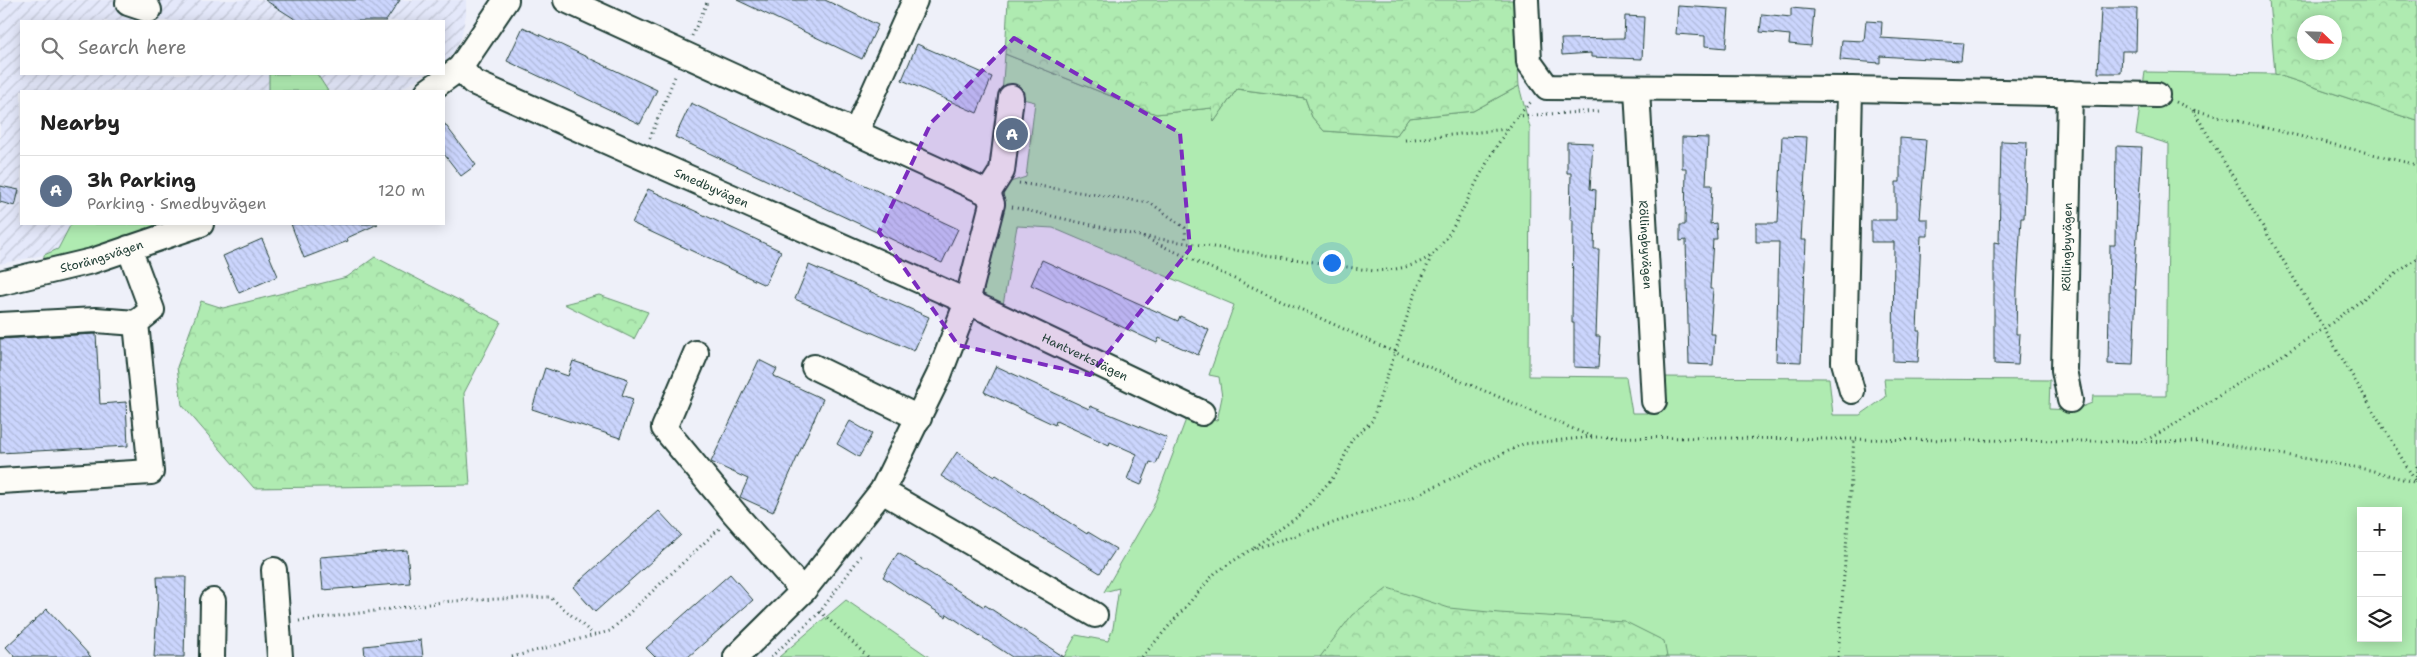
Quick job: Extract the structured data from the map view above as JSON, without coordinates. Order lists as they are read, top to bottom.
{
  "streets": {
    "street": [
      "Smedbyvägen",
      "Röllingbyvägen",
      "Storängsvägen",
      "Hantverksvägen"
    ]
  },
  "crossings": [
    ["Smedbyvägen", "Hantverksvägen"]
  ],
  "north": "bottom right",
  "page": {
    "search": "Search here",
    "heading": "Nearby",
    "pins": "A",
    "list": [
      {
        "mark": "A",
        "name": "3h Parking",
        "note": "Parking · Smedbyvägen",
        "value": "120 m"
      }
    ],
    "map_buttons": ["+", "−"]
  }
}
